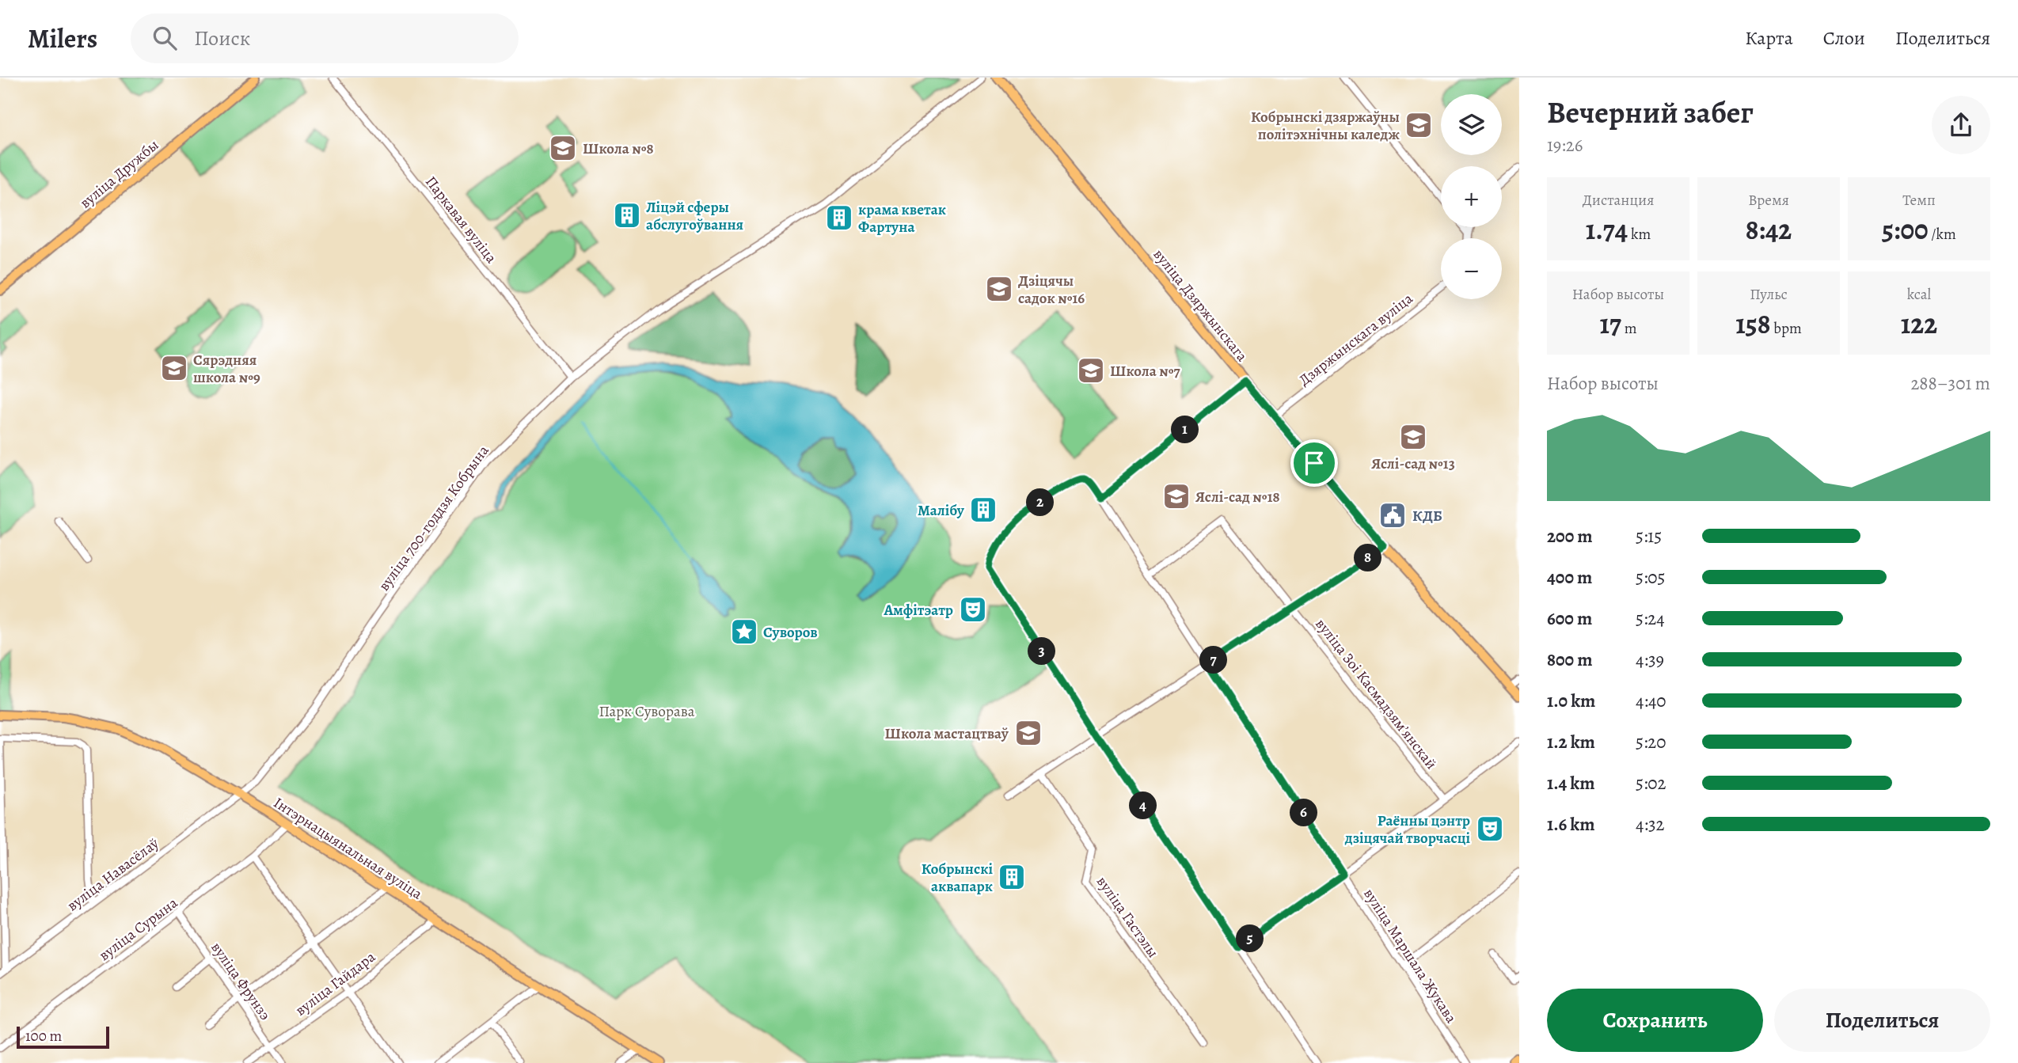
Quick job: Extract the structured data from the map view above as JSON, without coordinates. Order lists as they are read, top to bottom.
{
  "streets": {
    "main road": ["вуліца Дружбы", "вуліца Дзяржынскага", "Інтэрнацыянальная вуліца"],
    "street": [
      "Паркавая вуліца",
      "Дзяржынскага вуліца",
      "вуліца 700-годдзя Кобрына",
      "вуліца Зоі Касмадзямʼянскай",
      "вуліца Навасёлаў",
      "вуліца Гастэлы",
      "вуліца Сурына",
      "вуліца Маршала Жукава",
      "вуліца Фрунзэ",
      "вуліца Гайдара"
    ]
  },
  "crossings": [
    ["Паркавая вуліца", "вуліца 700-годдзя Кобрына"],
    ["вуліца Дзяржынскага", "Дзяржынскага вуліца"],
    ["вуліца 700-годдзя Кобрына", "Інтэрнацыянальная вуліца"],
    ["вуліца 700-годдзя Кобрына", "вуліца Навасёлаў"],
    ["вуліца Зоі Касмадзямʼянскай", "вуліца Маршала Жукава"],
    ["Інтэрнацыянальная вуліца", "вуліца Навасёлаў"],
    ["Інтэрнацыянальная вуліца", "вуліца Сурына"],
    ["Інтэрнацыянальная вуліца", "вуліца Гайдара"],
    ["вуліца Сурына", "вуліца Фрунзэ"],
    ["вуліца Фрунзэ", "вуліца Гайдара"]
  ],
  "parks": ["Парк Суворава"],
  "places": {
    "school or university": [
      "Кобрынскі дзяржаўны політэхнічны каледж",
      "Школа №8",
      "Дзіцячы садок №16",
      "Сярэдняя школа №9",
      "Школа №7",
      "Яслі-сад №13",
      "Яслі-сад №18",
      "Школа мастацтваў"
    ],
    "building": [
      "Ліцэй сферы абслугоўвання",
      "крама кветак Фартуна",
      "Малібу",
      "Кобрынскі аквапарк"
    ],
    "public building": ["КДБ"],
    "theatre": ["Амфітэатр", "Раённы цэнтр дзіцячай творчасці"],
    "place": ["Суворов"]
  },
  "scale_bar": "100 m",
  "page": {
    "header": "Milers",
    "search": "Поиск",
    "nav": ["Карта", "Слои", "Поделиться"],
    "heading": ["Вечерний забег", "19:26"],
    "map_buttons": ["+", "−"],
    "stats": [
      ["Дистанция", "1.74 km"],
      ["Время", "8:42"],
      ["Темп", "5:00 /km"],
      ["Набор высоты", "17 m"],
      ["Пульс", "158 bpm"],
      ["kcal", "122"]
    ],
    "chart": ["Набор высоты", "288–301 m"],
    "pins": [
      "1",
      "2",
      "8",
      "3",
      "7",
      "4",
      "6",
      "5"
    ],
    "list": [
      {
        "name": "200 m",
        "note": "5:15"
      },
      {
        "name": "400 m",
        "note": "5:05"
      },
      {
        "name": "600 m",
        "note": "5:24"
      },
      {
        "name": "800 m",
        "note": "4:39"
      },
      {
        "name": "1.0 km",
        "note": "4:40"
      },
      {
        "name": "1.2 km",
        "note": "5:20"
      },
      {
        "name": "1.4 km",
        "note": "5:02"
      },
      {
        "name": "1.6 km",
        "note": "4:32"
      }
    ],
    "buttons": ["Сохранить", "Поделиться"],
    "scale": "100 m"
  }
}
